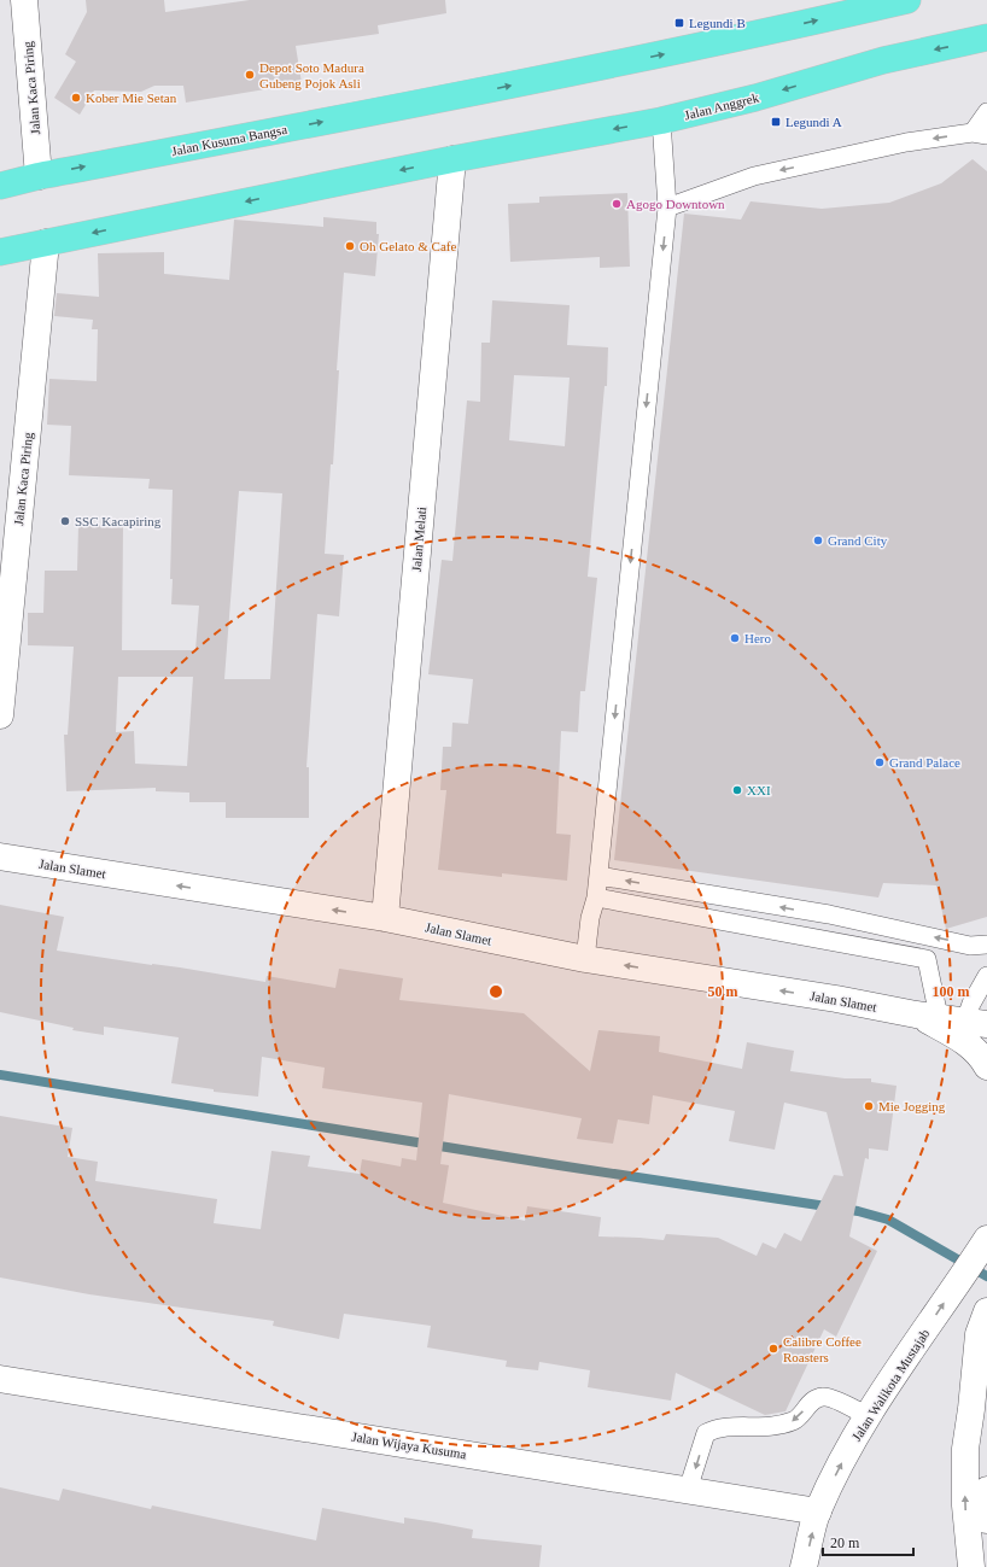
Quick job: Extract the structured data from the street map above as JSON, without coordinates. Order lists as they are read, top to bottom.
{
  "streets": {
    "highway": ["Jalan Anggrek", "Jalan Kusuma Bangsa"],
    "street": [
      "Jalan Kaca Piring",
      "Jalan Melati",
      "Jalan Slamet",
      "Jalan Walikota Mustajab",
      "Jalan Wijaya Kusuma"
    ]
  },
  "crossings": [
    ["Jalan Kaca Piring", "Jalan Kusuma Bangsa"],
    ["Jalan Anggrek", "Jalan Melati"],
    ["Jalan Melati", "Jalan Slamet"],
    ["Jalan Walikota Mustajab", "Jalan Wijaya Kusuma"]
  ],
  "one_way": ["Jalan Anggrek", "Jalan Slamet", "Jalan Walikota Mustajab"],
  "places": {
    "transit": ["Legundi B", "Legundi A"],
    "other": [
      "Depot Soto Madura Gubeng Pojok Asli",
      "Kober Mie Setan",
      "Agogo Downtown",
      "Oh Gelato & Cafe",
      "SSC Kacapiring",
      "Grand City",
      "Hero",
      "Grand Palace",
      "XXI",
      "Mie Jogging",
      "Calibre Coffee Roasters"
    ]
  },
  "scale_bar": "20 m",
  "rings": ["50 m", "100 m"]
}
